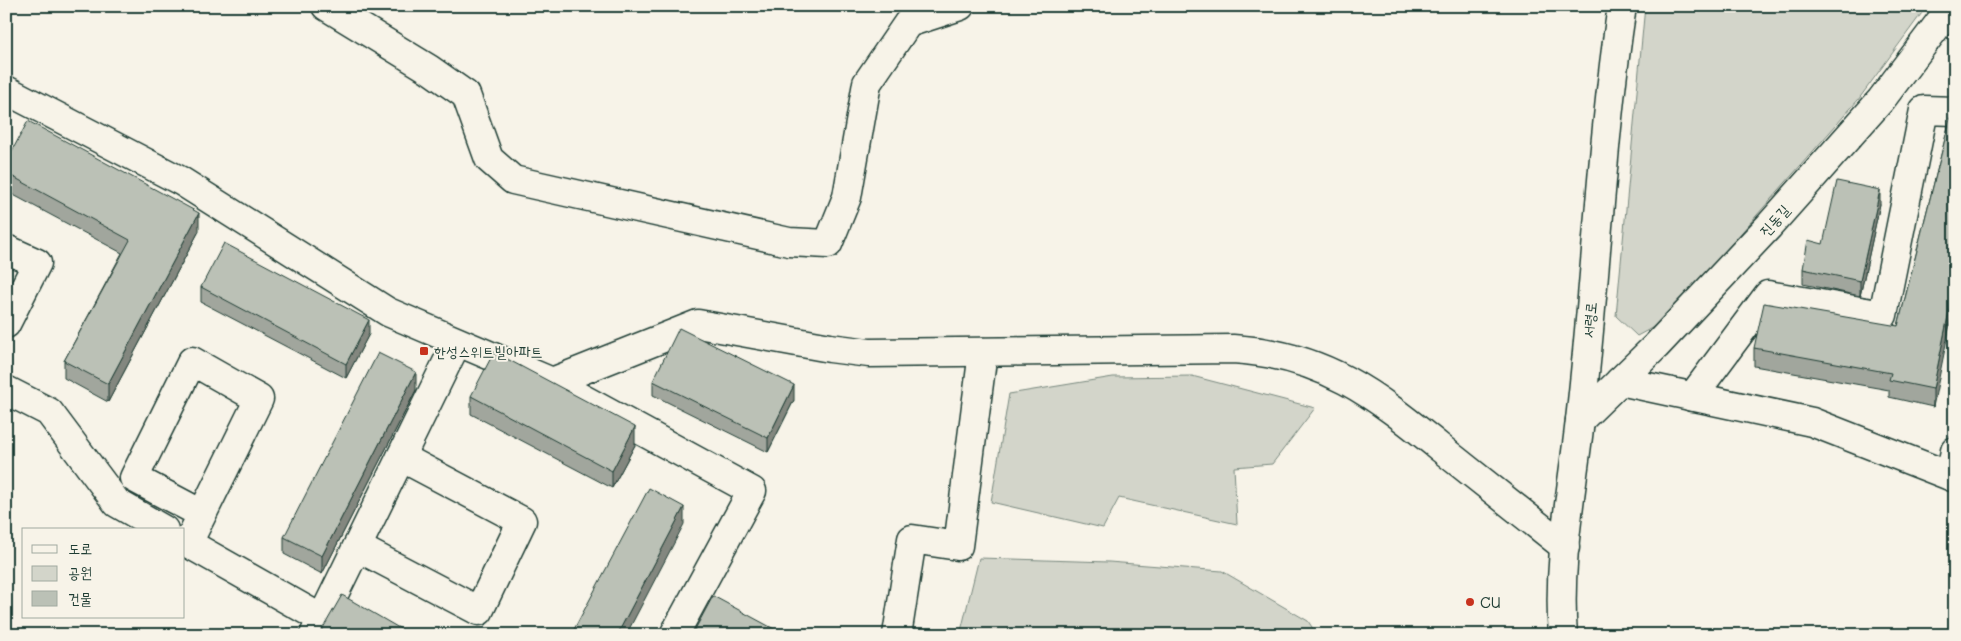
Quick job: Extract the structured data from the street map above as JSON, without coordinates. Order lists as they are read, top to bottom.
{
  "streets": {
    "street": ["진동길", "서령로"]
  },
  "crossings": [
    ["진동길", "서령로"]
  ],
  "places": {
    "transit": ["한성스위트빌아파트"],
    "other": ["CU"]
  },
  "legend": ["도로", "공원", "건물"]
}
